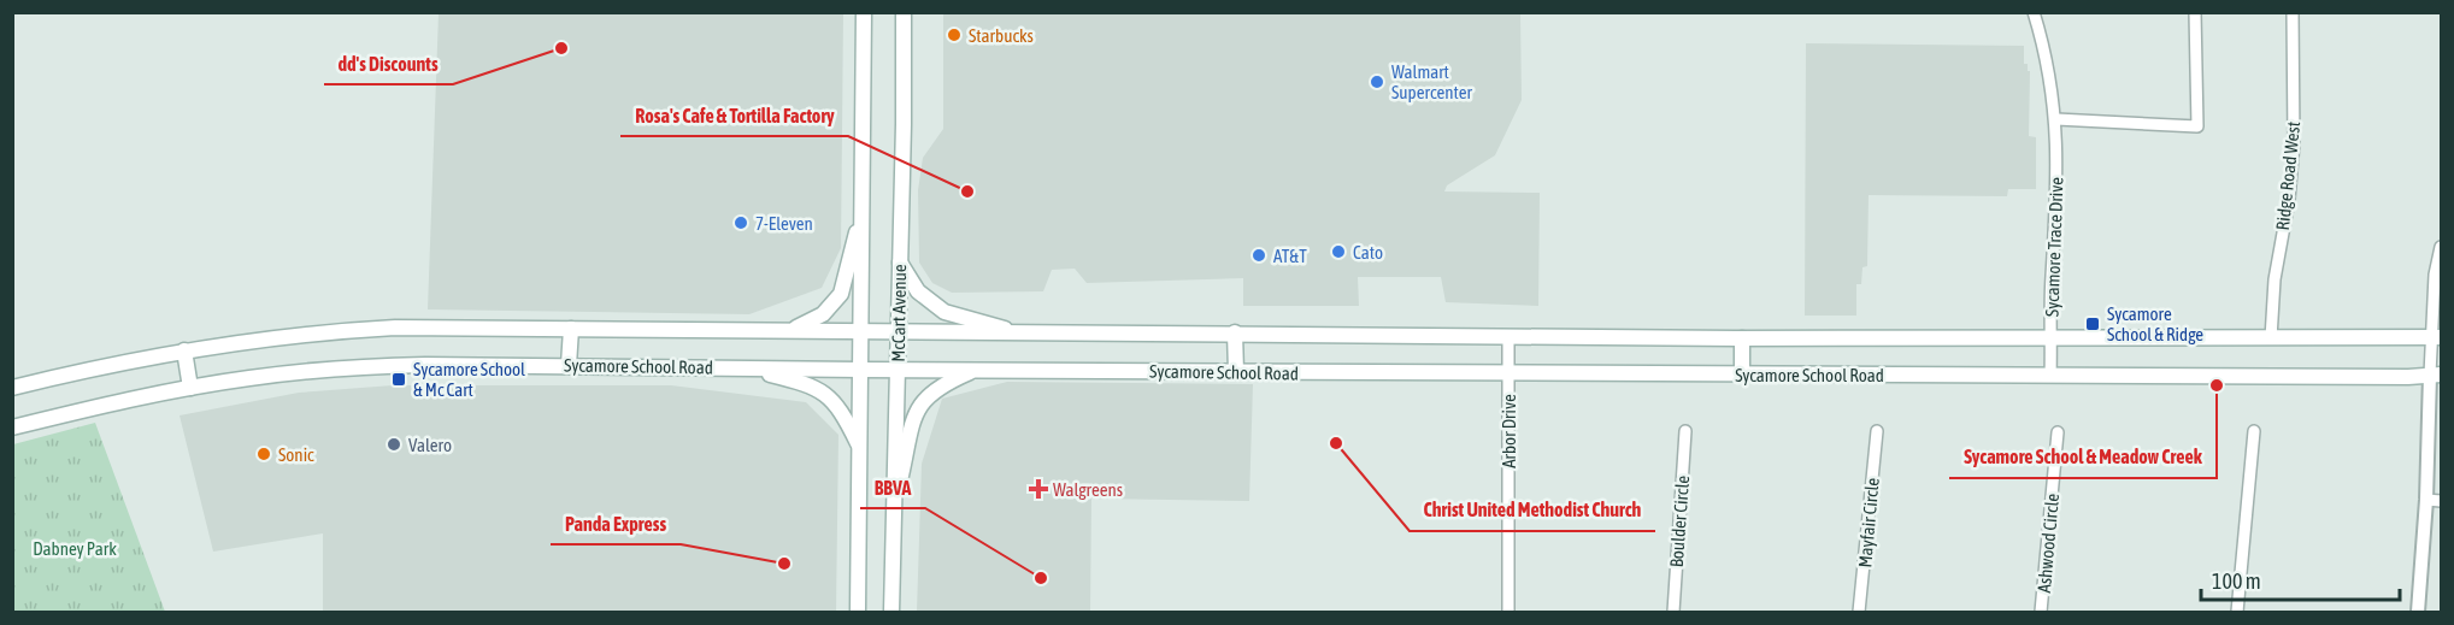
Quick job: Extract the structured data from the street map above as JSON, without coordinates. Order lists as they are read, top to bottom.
{
  "streets": {
    "main road": ["McCart Avenue", "Sycamore School Road"],
    "street": [
      "Ridge Road West",
      "Sycamore Trace Drive",
      "Arbor Drive",
      "Boulder Circle",
      "Mayfair Circle",
      "Ashwood Circle"
    ]
  },
  "crossings": [
    ["Ridge Road West", "Sycamore School Road"],
    ["Sycamore Trace Drive", "Sycamore School Road"],
    ["McCart Avenue", "Sycamore School Road"],
    ["Sycamore School Road", "Arbor Drive"]
  ],
  "parks": ["Dabney Park"],
  "places": {
    "other": [
      "Starbucks",
      "dd's Discounts",
      "Walmart Supercenter",
      "Rosa's Cafe & Tortilla Factory",
      "7-Eleven",
      "Cato",
      "AT&T",
      "Sycamore School & Meadow Creek",
      "Christ United Methodist Church",
      "Valero",
      "Sonic",
      "Panda Express",
      "BBVA"
    ],
    "transit": ["Sycamore School & Ridge", "Sycamore School & Mc Cart"],
    "health": ["Walgreens"]
  },
  "scale_bar": "100 m"
}
